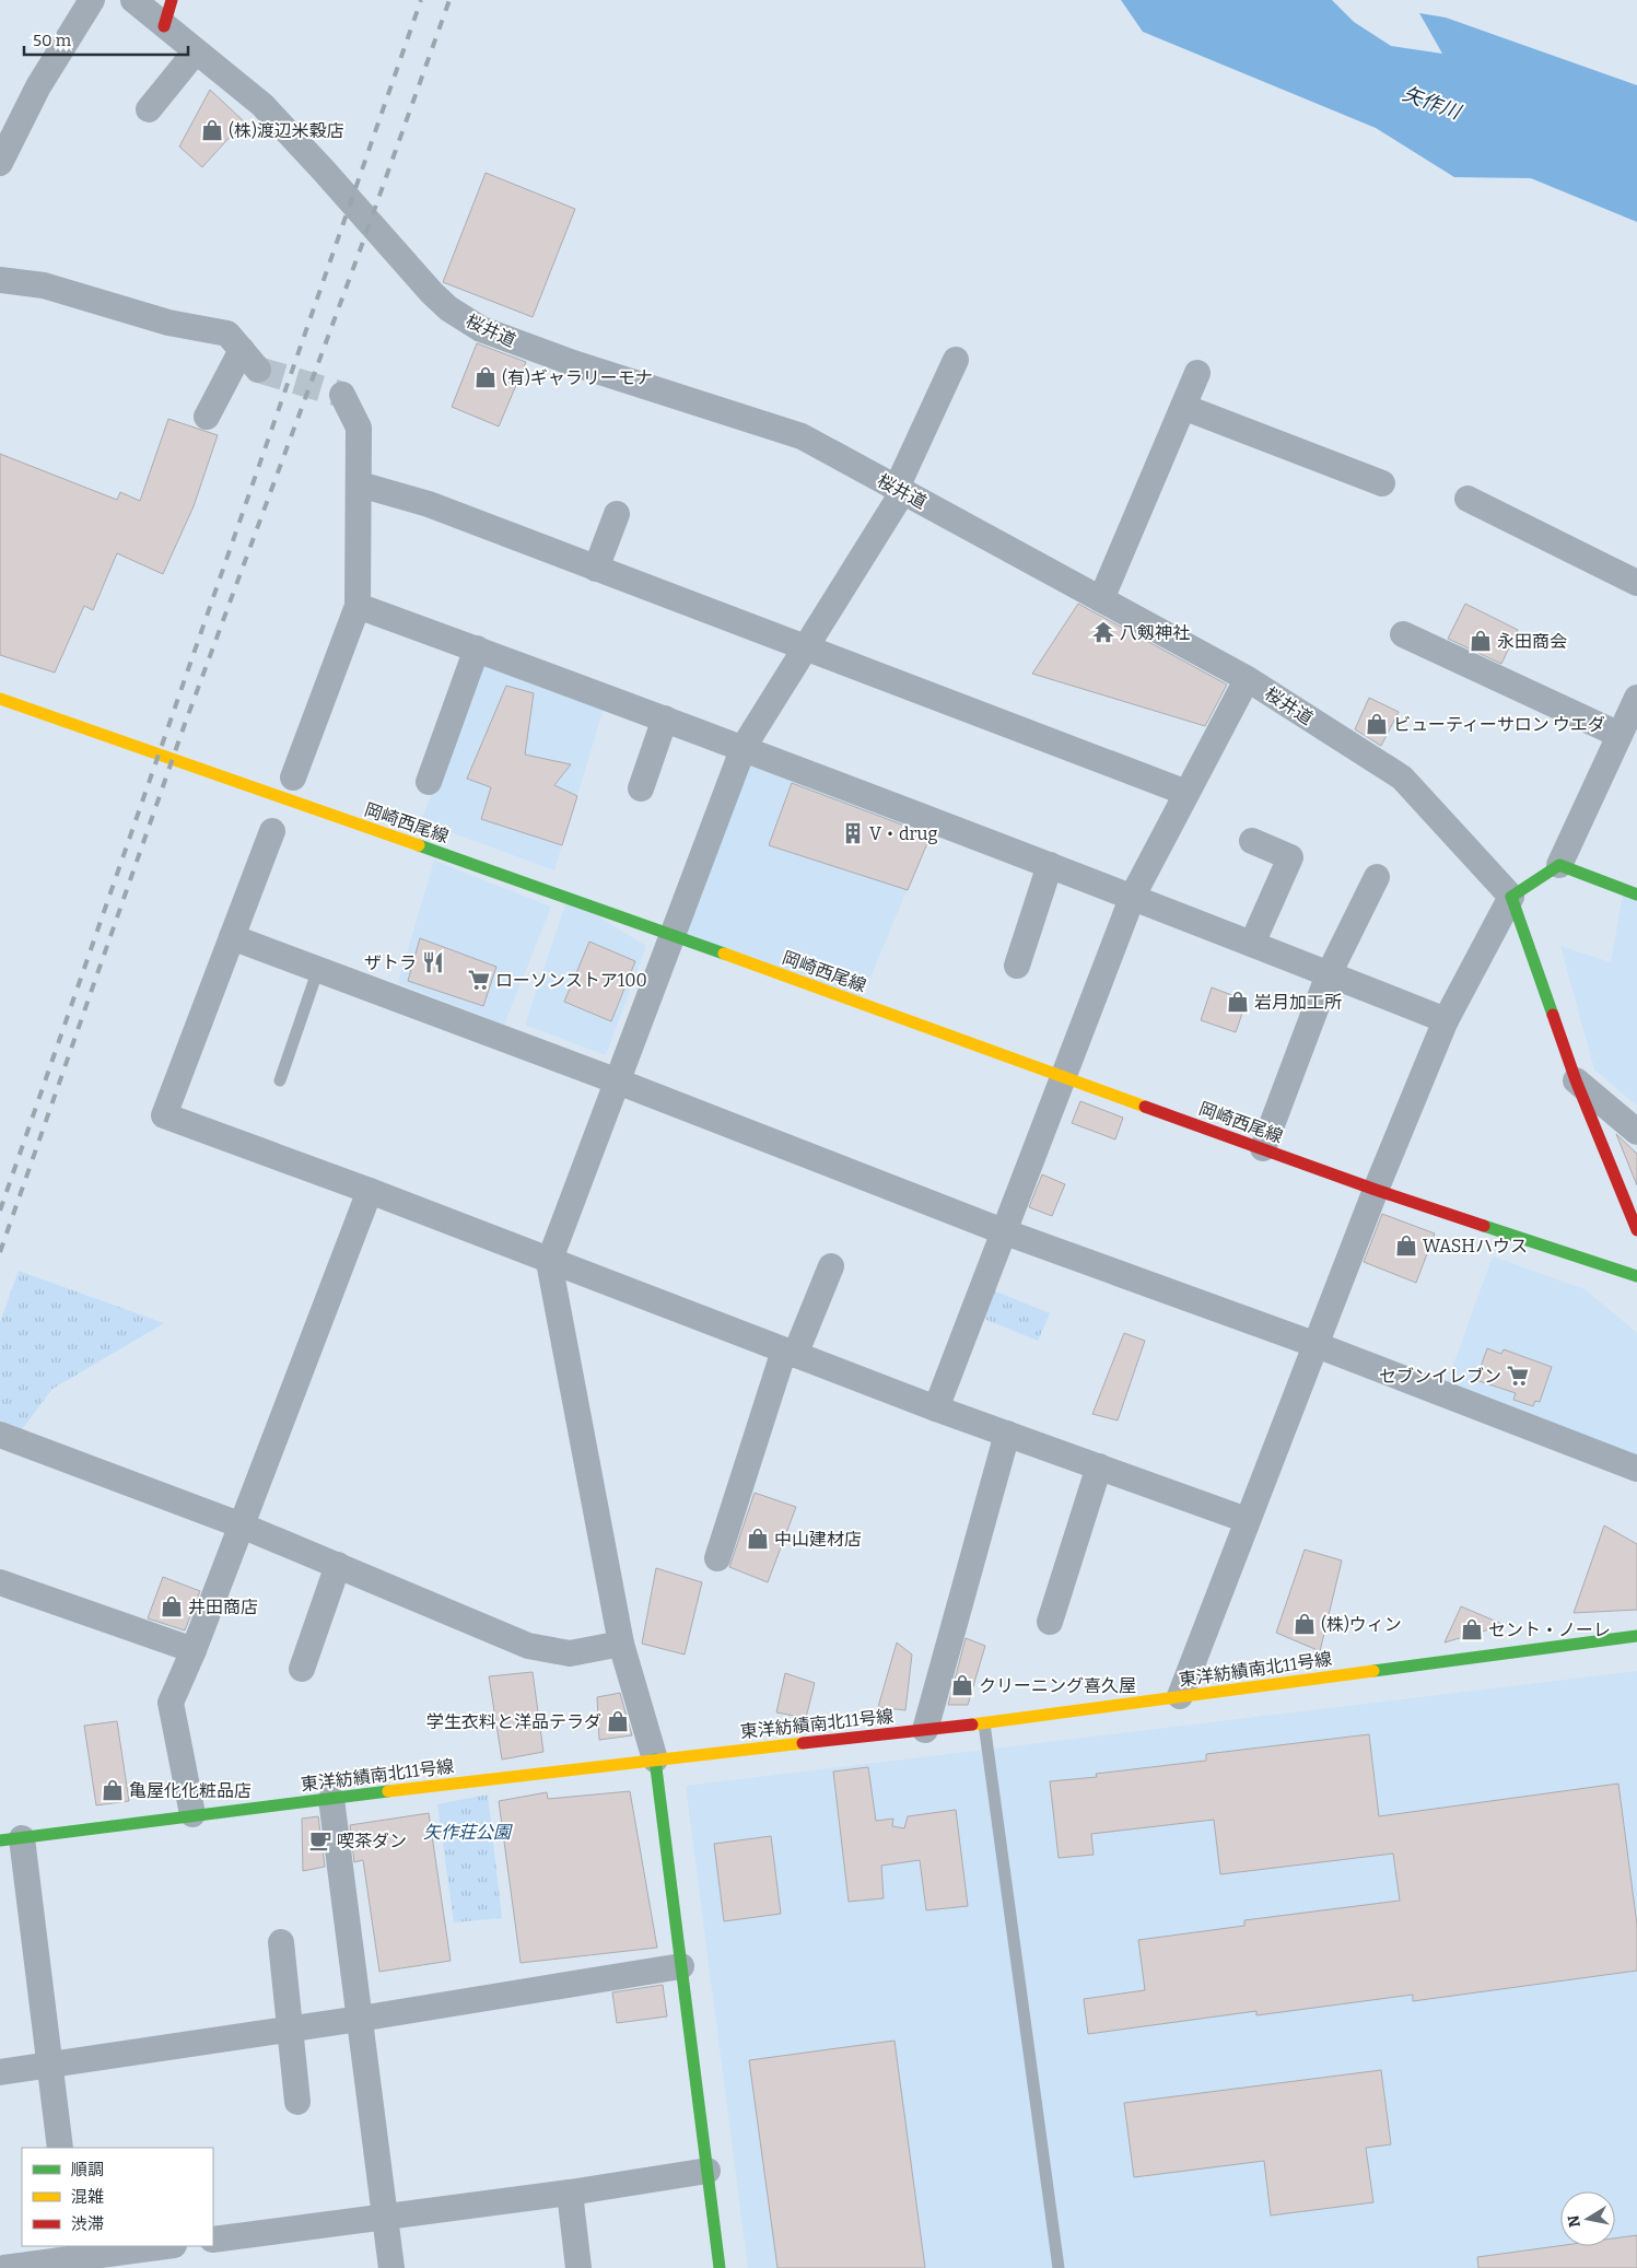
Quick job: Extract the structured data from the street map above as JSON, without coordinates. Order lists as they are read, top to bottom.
{
  "streets": {
    "street": ["桜井道", "岡崎西尾線", "東洋紡績南北11号線"]
  },
  "water": ["矢作川"],
  "parks": ["矢作荘公園"],
  "places": {
    "shop": [
      "(株)渡辺米穀店",
      "(有)ギャラリーモナ",
      "永田商会",
      "ビューティーサロン ウエダ",
      "岩月加工所",
      "WASHハウス",
      "中山建材店",
      "井田商店",
      "(株)ウィン",
      "セント・ノーレ",
      "クリーニング喜久屋",
      "学生衣料と洋品テラダ",
      "亀屋化化粧品店"
    ],
    "temple": ["八剱神社"],
    "building": ["V・drug"],
    "restaurant": ["ザトラ"],
    "supermarket": ["ローソンストア100", "セブンイレブン"],
    "cafe": ["喫茶ダン"]
  },
  "legend": ["順調", "混雑", "渋滞"],
  "scale_bar": "50 m",
  "north": "left"
}
